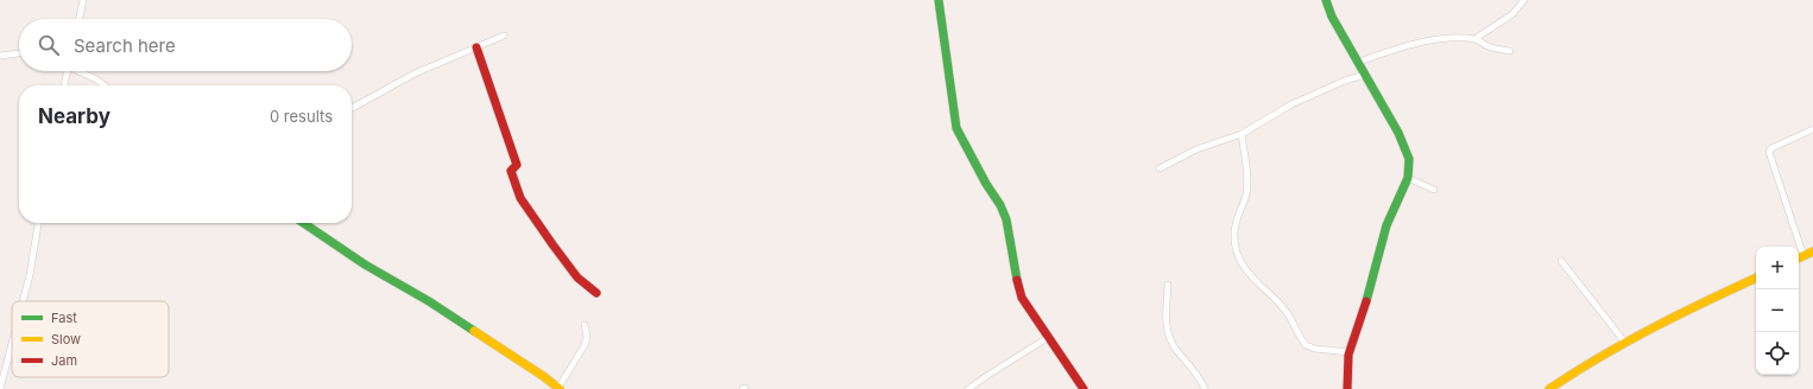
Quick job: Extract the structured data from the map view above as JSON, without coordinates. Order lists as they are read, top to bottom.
{
  "legend": ["Fast", "Slow", "Jam"],
  "page": {
    "search": "Search here",
    "heading": ["Nearby", "0 results"],
    "map_buttons": ["+", "−"]
  }
}
